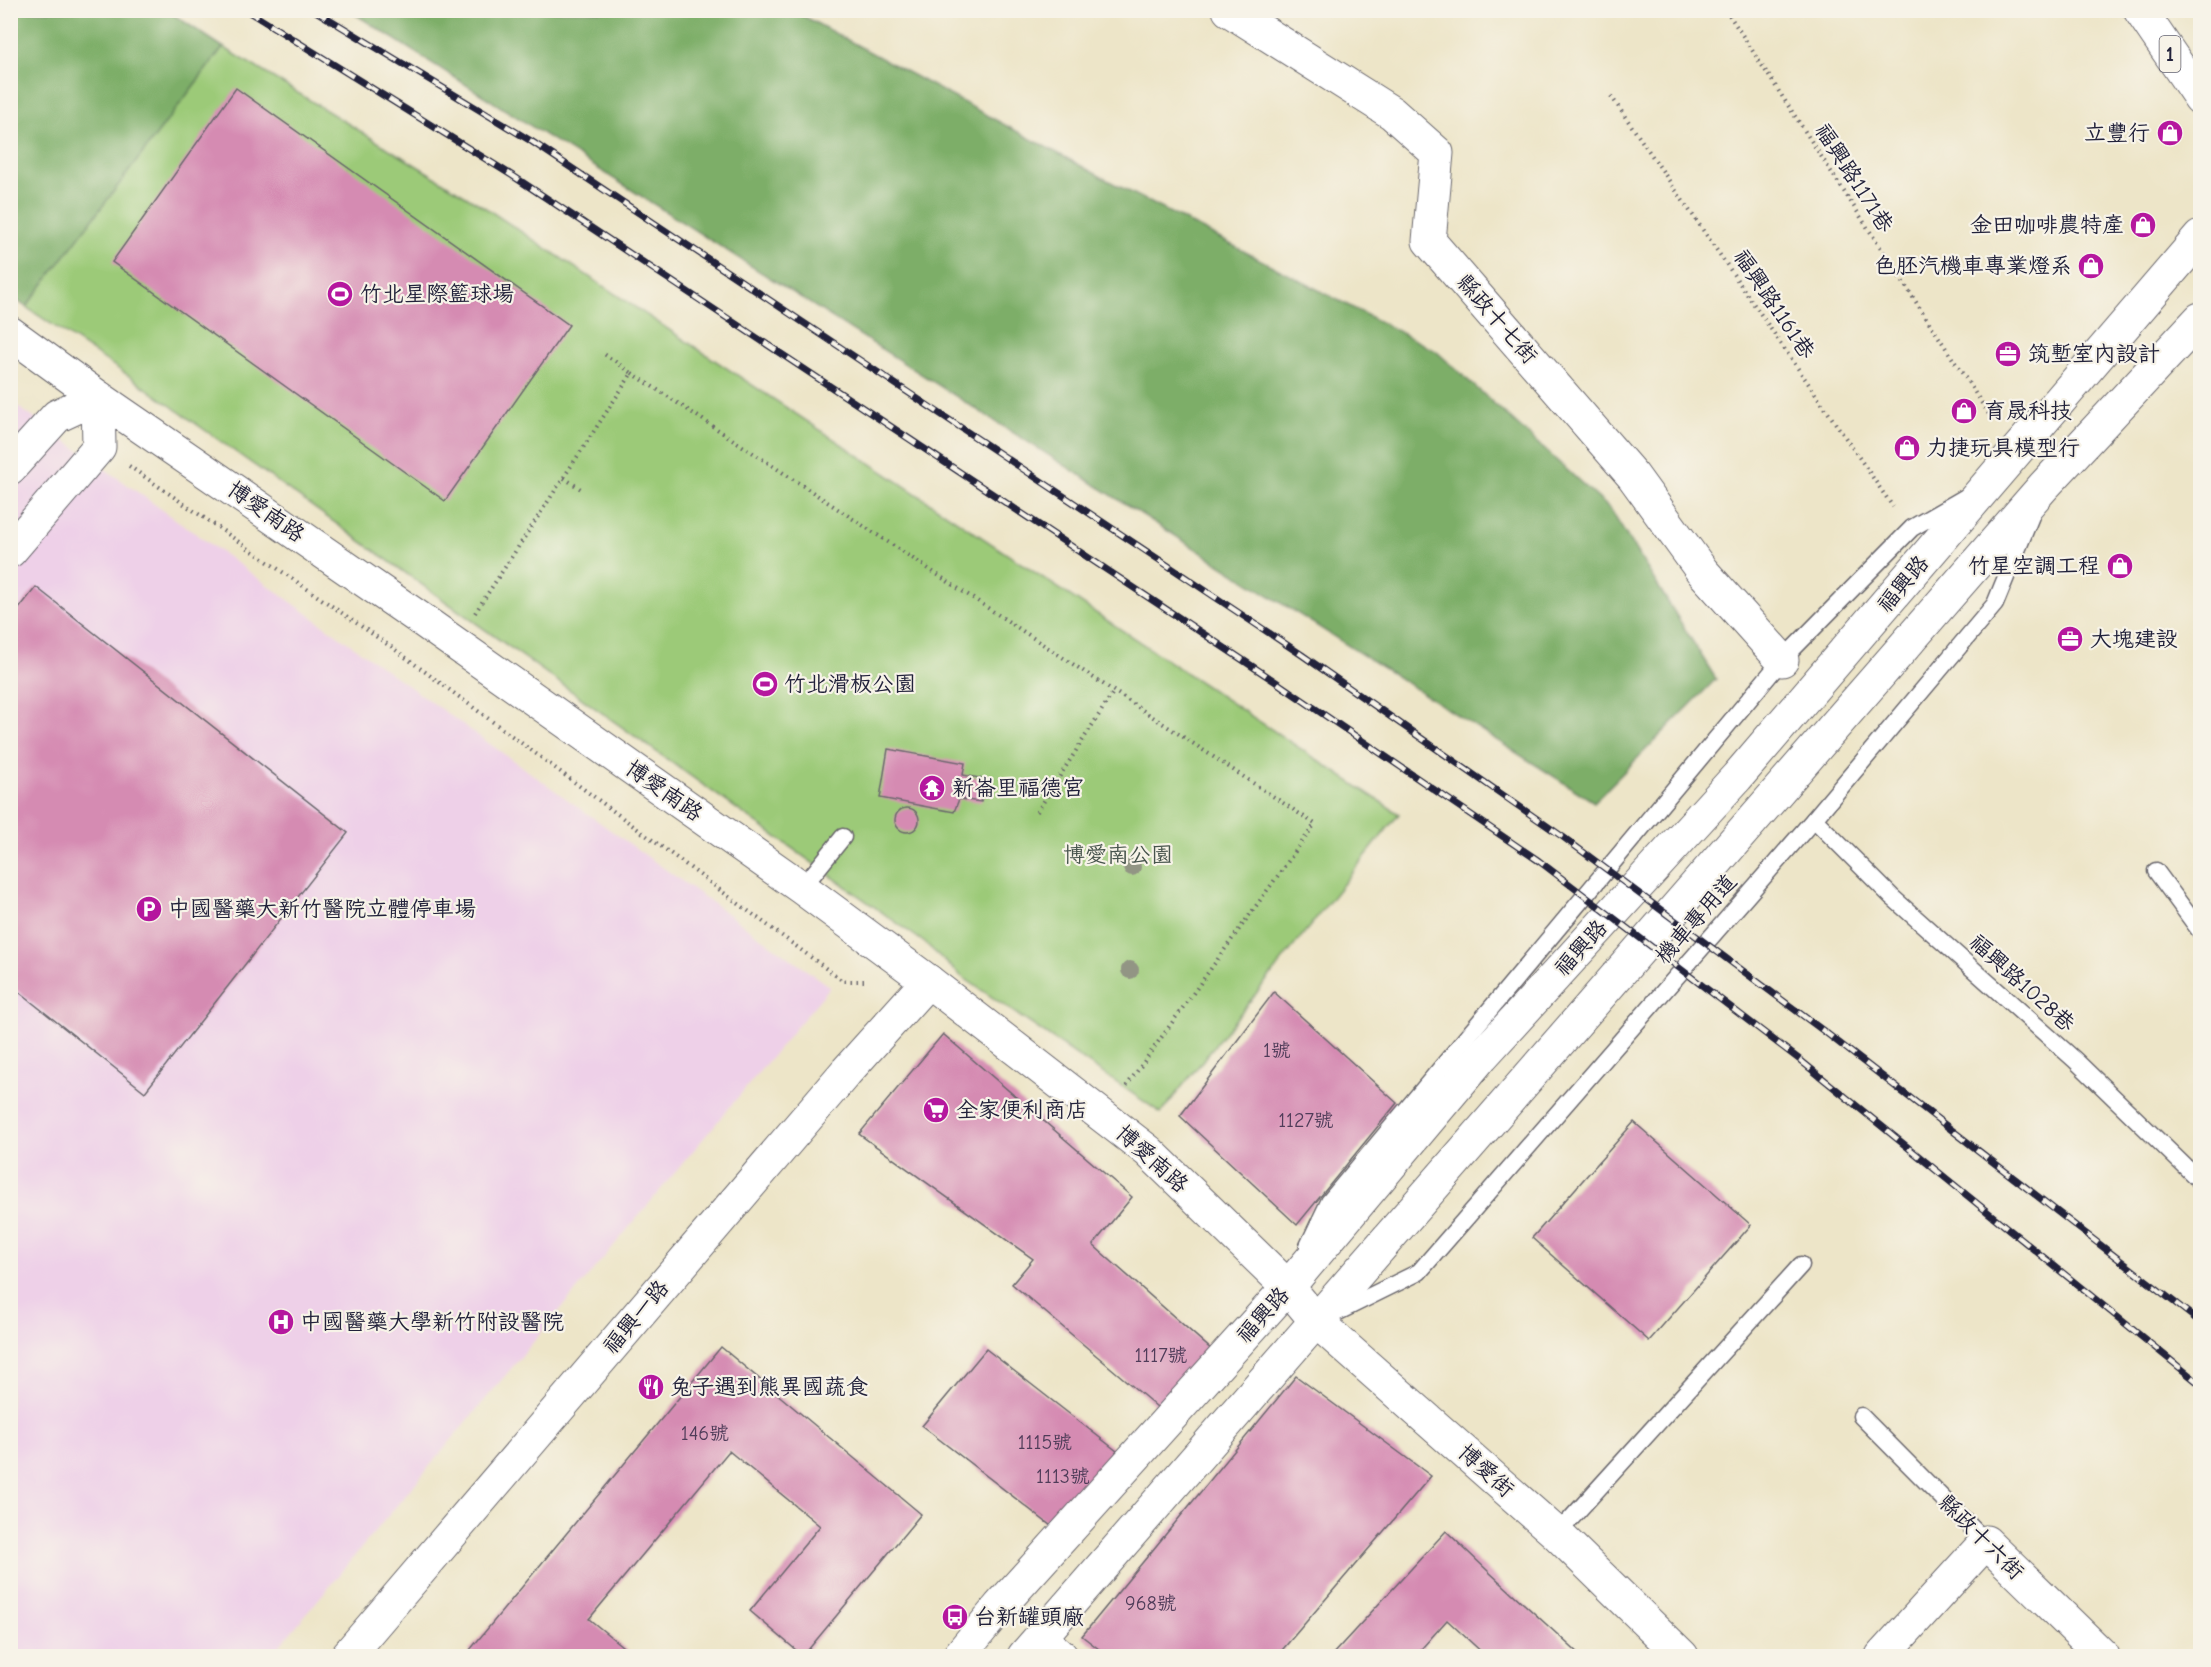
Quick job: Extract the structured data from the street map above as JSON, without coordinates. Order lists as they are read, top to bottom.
{
  "streets": {
    "street": [
      "1",
      "縣政十七街",
      "博愛南路",
      "福興路",
      "福興一路",
      "博愛街",
      "縣政十六街"
    ],
    "lane": ["機車專用道", "福興路1028巷"],
    "path": ["福興路1171巷", "福興路1161巷"]
  },
  "crossings": [
    ["福興路1171巷", "福興路"],
    ["博愛南路", "福興路"],
    ["博愛南路", "福興一路"],
    ["博愛南路", "博愛街"],
    ["福興路", "機車專用道"],
    ["福興路", "博愛街"],
    ["機車專用道", "福興路1028巷"],
    ["機車專用道", "博愛街"]
  ],
  "parks": ["博愛南公園"],
  "places": {
    "shop": [
      "立豐行",
      "金田咖啡農特產",
      "色胚汽機車專業燈系",
      "育晟科技",
      "力捷玩具模型行",
      "竹星空調工程"
    ],
    "sports": ["竹北星際籃球場", "竹北滑板公園"],
    "office": ["筑塹室內設計", "大塊建設"],
    "temple": ["新崙里福德宮"],
    "parking": ["中國醫藥大新竹醫院立體停車場"],
    "supermarket": ["全家便利商店"],
    "hospital": ["中國醫藥大學新竹附設醫院"],
    "restaurant": ["兔子遇到熊異國蔬食"],
    "bus stop": ["台新罐頭廠"]
  },
  "house_numbers": [
    "1號",
    "1127號",
    "1117號",
    "146號",
    "1115號",
    "1113號",
    "968號"
  ]
}
